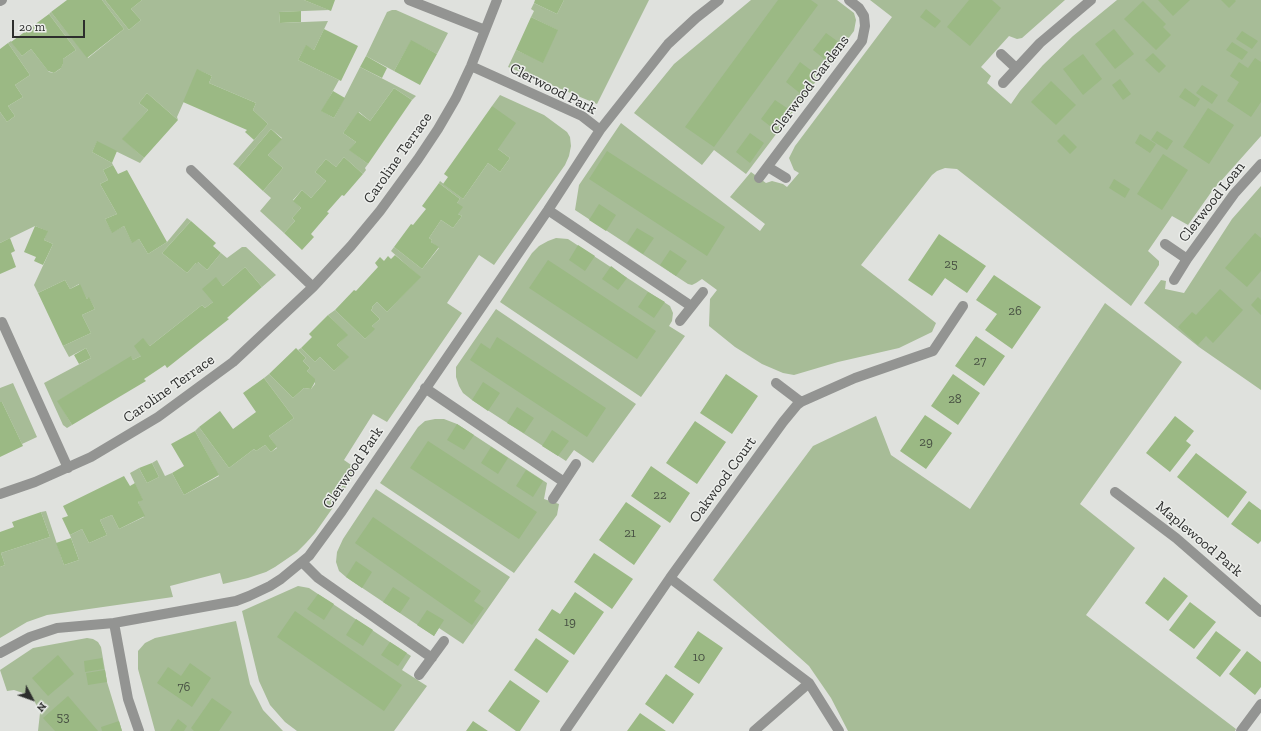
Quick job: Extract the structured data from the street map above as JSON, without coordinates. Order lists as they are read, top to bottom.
{
  "streets": {
    "street": [
      "Clerwood Gardens",
      "Clerwood Park",
      "Caroline Terrace",
      "Clerwood Loan",
      "Oakwood Court",
      "Maplewood Park"
    ]
  },
  "crossings": [
    ["Clerwood Park", "Caroline Terrace"]
  ],
  "house_numbers": [
    "25",
    "26",
    "27",
    "28",
    "29",
    "22",
    "21",
    "19",
    "10",
    "76",
    "53"
  ],
  "scale_bar": "20 m",
  "north": "bottom right"
}
